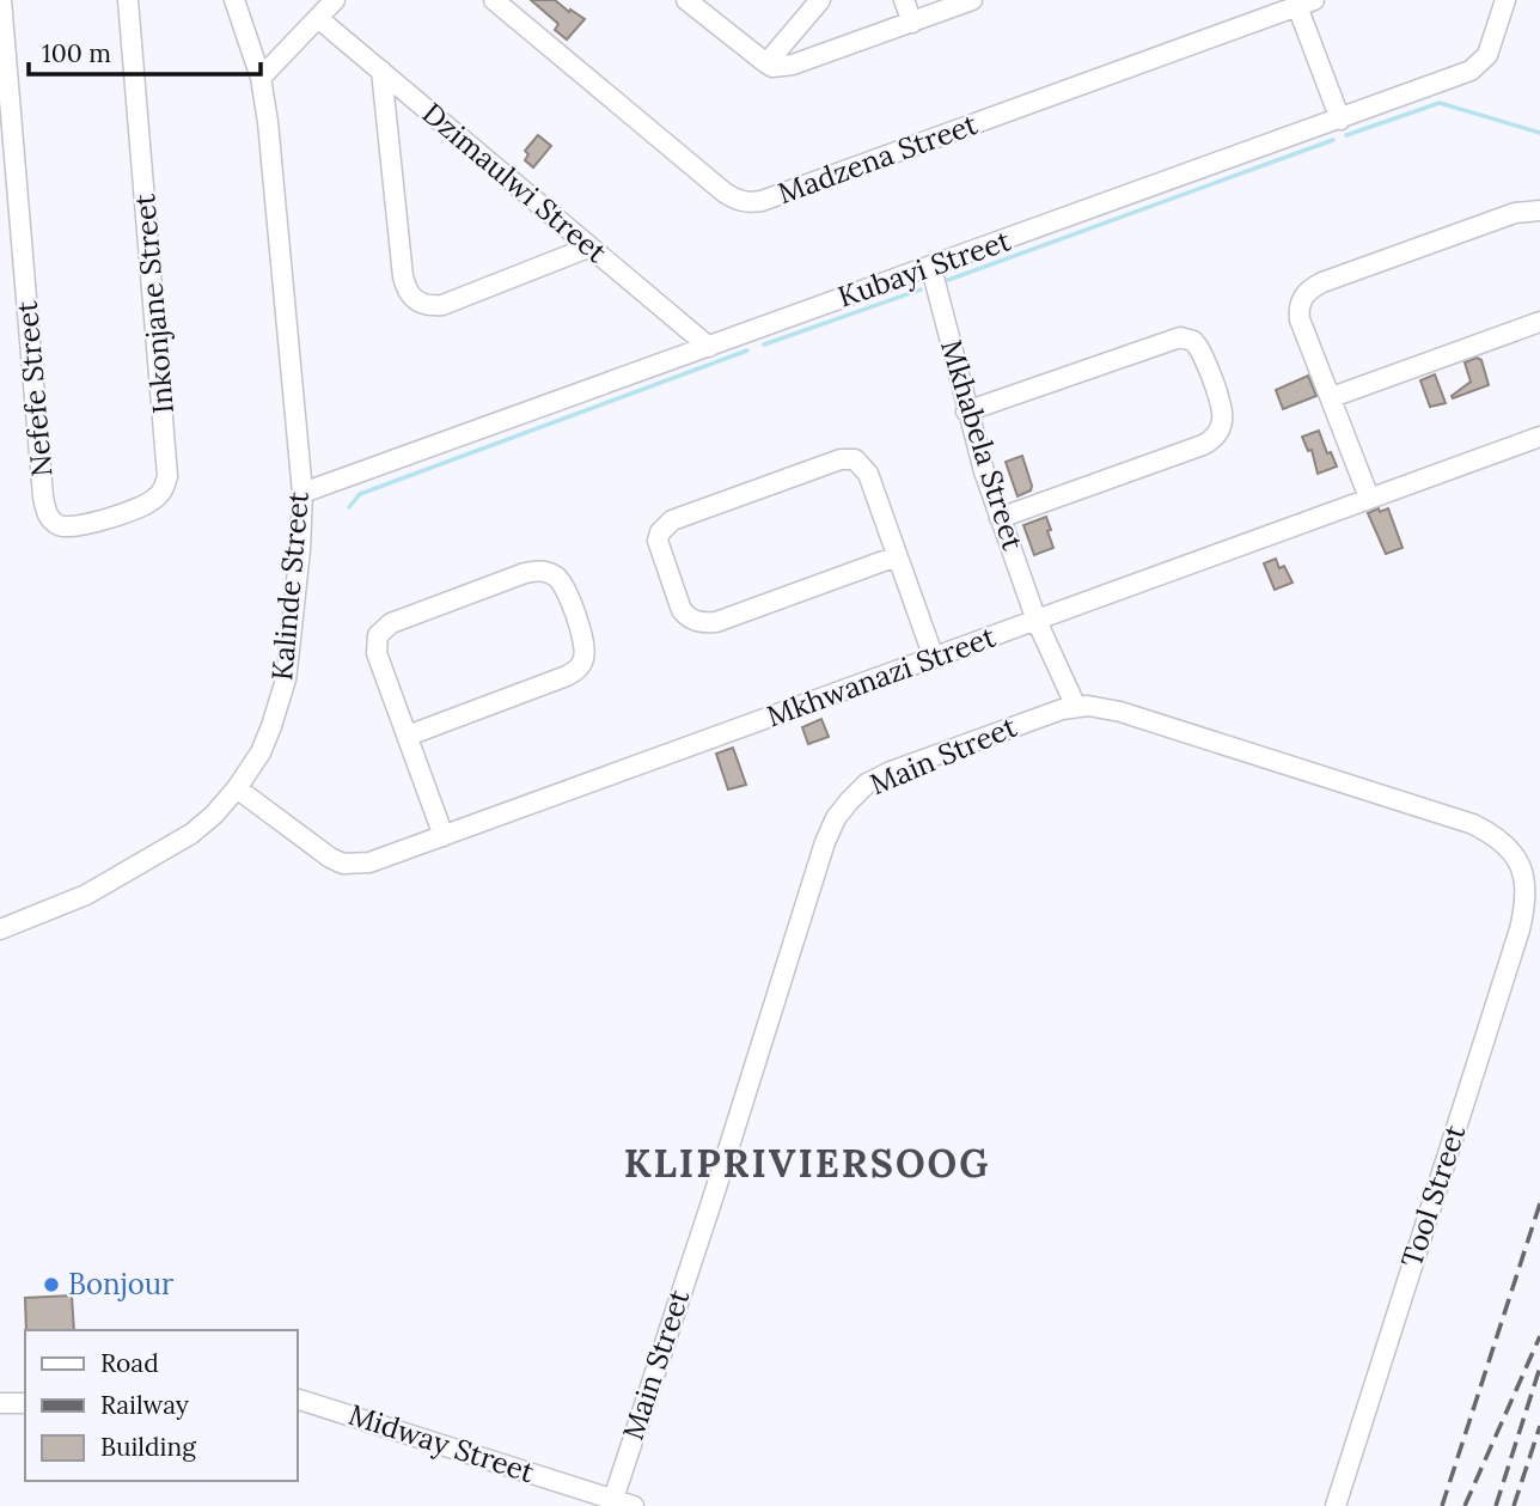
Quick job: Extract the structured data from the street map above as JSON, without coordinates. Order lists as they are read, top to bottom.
{
  "streets": {
    "street": [
      "Madzena Street",
      "Dzimaulwi Street",
      "Kubayi Street",
      "Inkonjane Street",
      "Nefefe Street",
      "Mkhabela Street",
      "Kalinde Street",
      "Mkhwanazi Street",
      "Main Street",
      "Tool Street",
      "Midway Street"
    ]
  },
  "crossings": [
    ["Dzimaulwi Street", "Kubayi Street"],
    ["Kubayi Street", "Mkhabela Street"],
    ["Kubayi Street", "Kalinde Street"],
    ["Inkonjane Street", "Nefefe Street"],
    ["Mkhabela Street", "Mkhwanazi Street"],
    ["Mkhabela Street", "Main Street"],
    ["Kalinde Street", "Mkhwanazi Street"],
    ["Main Street", "Tool Street"],
    ["Main Street", "Midway Street"]
  ],
  "districts": ["KLIPRIVIERSOOG"],
  "places": ["Bonjour"],
  "legend": ["Road", "Railway", "Building"],
  "scale_bar": "100 m"
}
